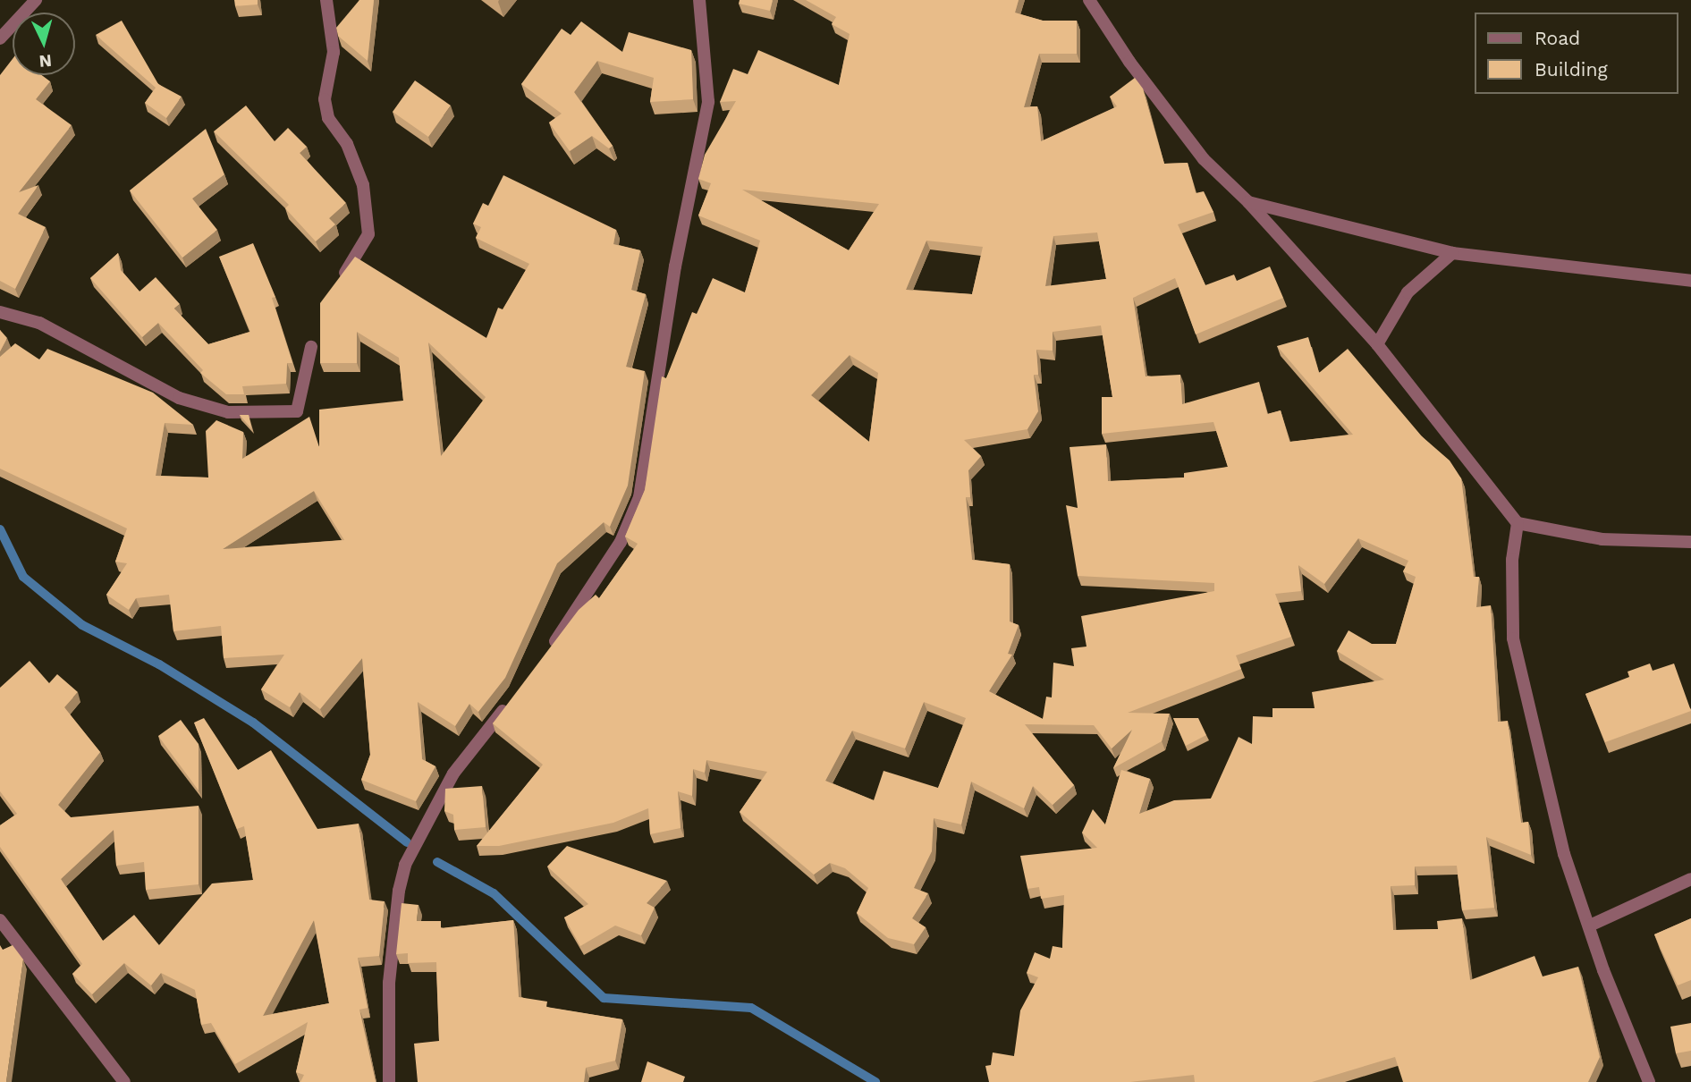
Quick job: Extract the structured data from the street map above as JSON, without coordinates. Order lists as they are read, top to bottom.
{
  "legend": ["Road", "Building"],
  "north": "bottom"
}
